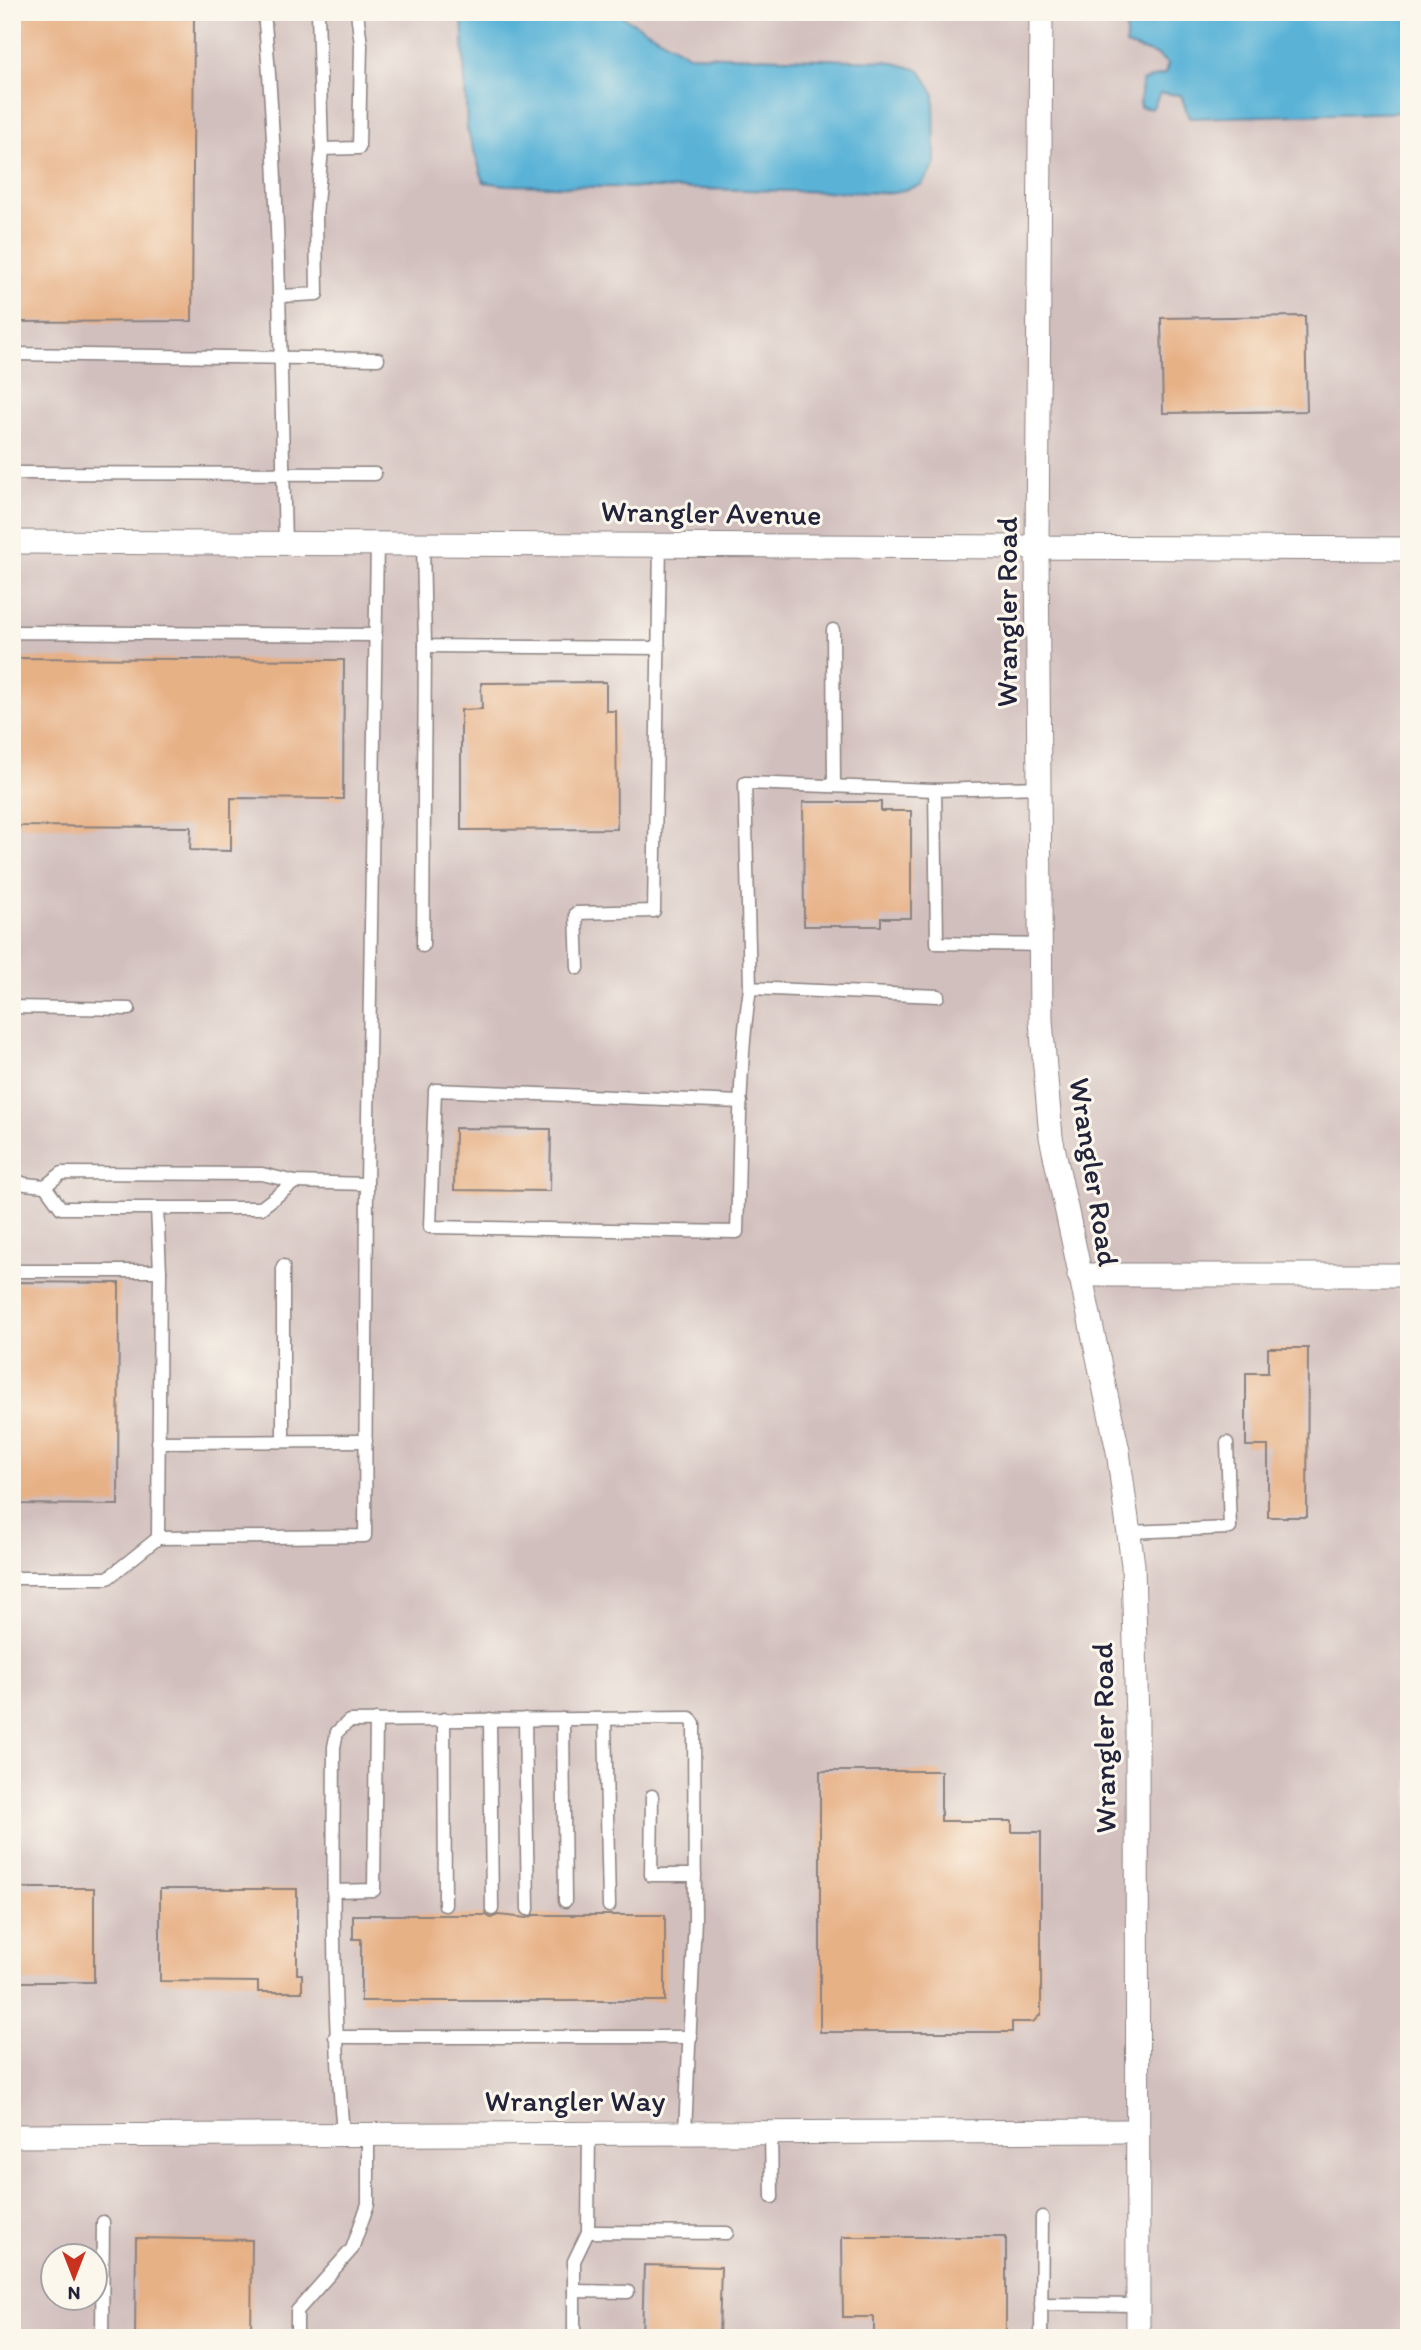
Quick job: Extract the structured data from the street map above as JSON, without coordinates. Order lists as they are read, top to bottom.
{
  "streets": {
    "street": ["Wrangler Avenue", "Wrangler Road", "Wrangler Way"]
  },
  "crossings": [
    ["Wrangler Avenue", "Wrangler Road"],
    ["Wrangler Road", "Wrangler Way"]
  ],
  "north": "bottom"
}
